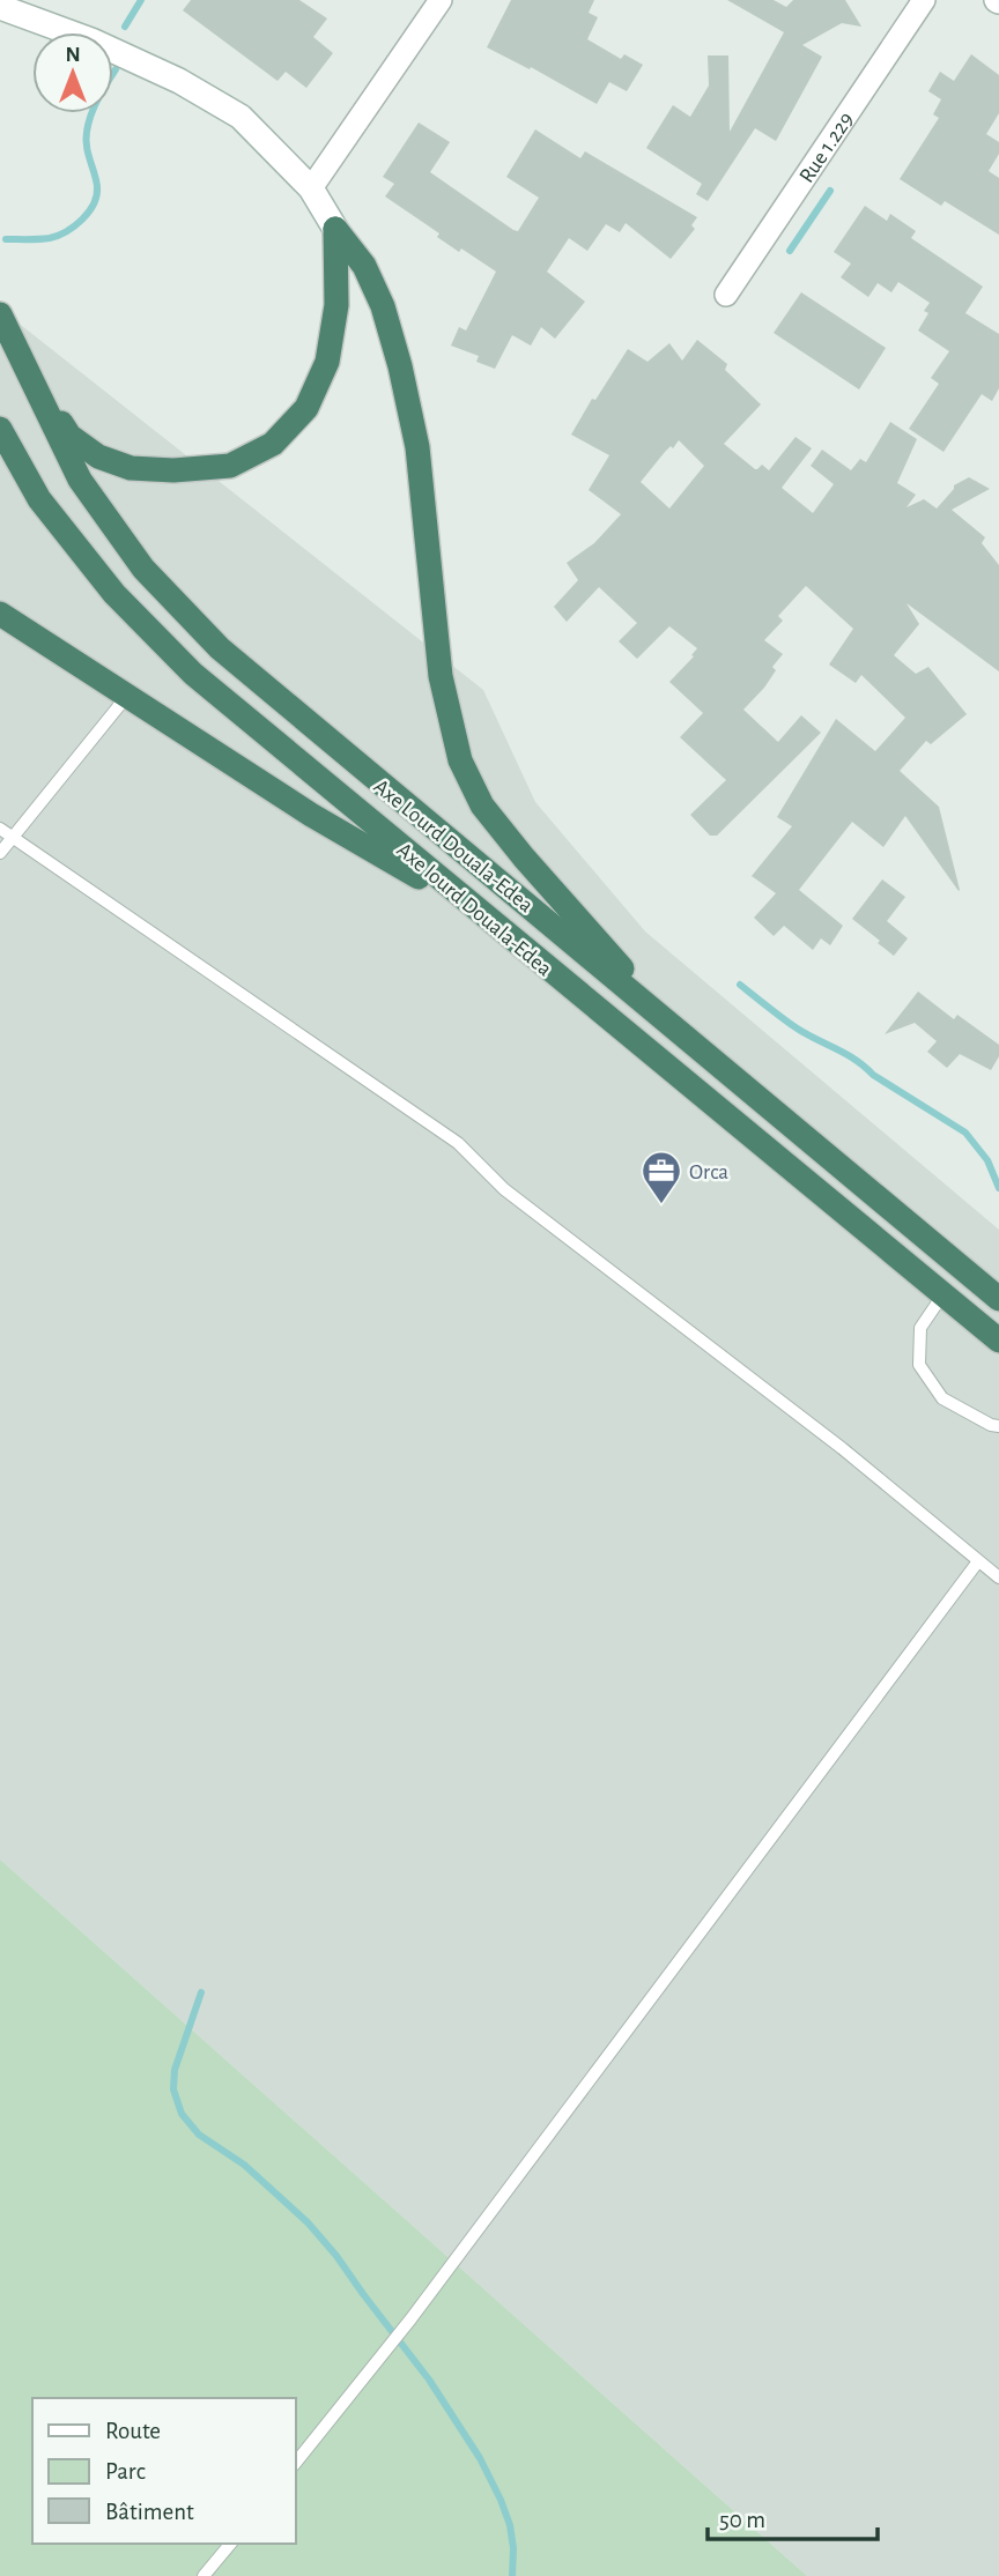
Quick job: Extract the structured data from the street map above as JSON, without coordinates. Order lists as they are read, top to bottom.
{
  "streets": {
    "highway": ["Axe Lourd Douala-Edea", "Axe lourd Douala-Edea"],
    "street": ["Rue 1.229"]
  },
  "places": {
    "office": ["Orca"]
  },
  "legend": ["Route", "Parc", "Bâtiment"],
  "scale_bar": "50 m",
  "north": "top"
}
